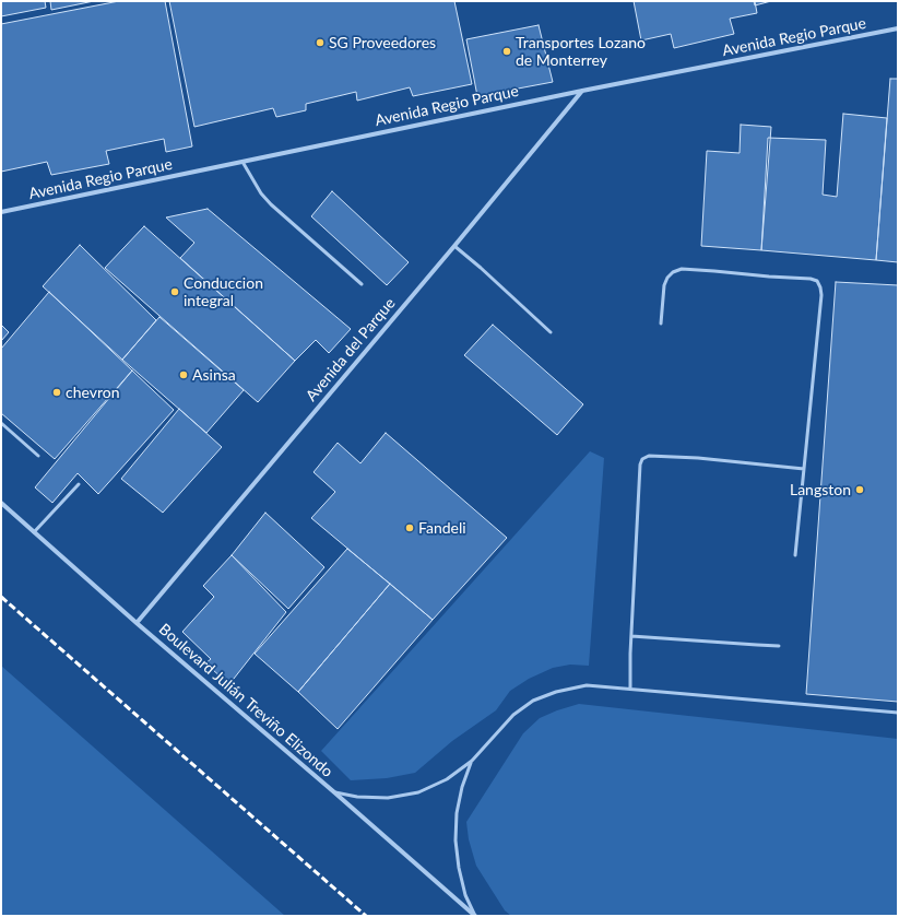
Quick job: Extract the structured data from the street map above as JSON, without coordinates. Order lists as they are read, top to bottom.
{
  "streets": {
    "street": ["Avenida Regio Parque", "Avenida del Parque", "Boulevard Julián Treviño Elizondo"]
  },
  "crossings": [
    ["Avenida Regio Parque", "Avenida del Parque"],
    ["Avenida del Parque", "Boulevard Julián Treviño Elizondo"]
  ],
  "places": [
    "SG Proveedores",
    "Transportes Lozano de Monterrey",
    "Conduccion integral",
    "Asinsa",
    "chevron",
    "Langston",
    "Fandeli"
  ]
}
